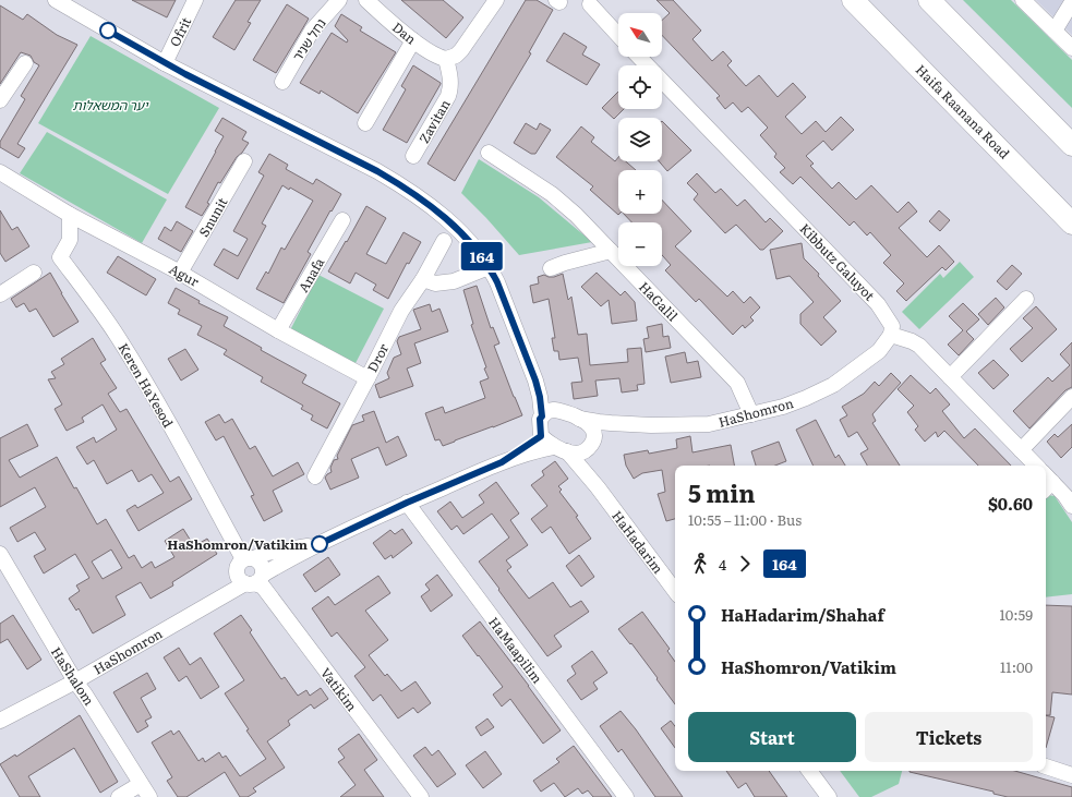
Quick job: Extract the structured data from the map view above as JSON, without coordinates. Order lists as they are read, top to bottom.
{
  "streets": {
    "highway": ["Haifa Raanana Road"],
    "street": [
      "Ofrit",
      "Dan",
      "נחל שניר",
      "Zavitan",
      "Snunit",
      "Kibbutz Galuyot",
      "Agur",
      "Anafa",
      "HaGalil",
      "Dror",
      "Keren HaYesod",
      "HaShomron",
      "HaHadarim",
      "HaMaapilim",
      "HaShalom",
      "Vatikim"
    ]
  },
  "crossings": [
    ["Dan", "Zavitan"],
    ["Snunit", "Agur"],
    ["Kibbutz Galuyot", "HaShomron"],
    ["Agur", "Anafa"],
    ["Agur", "Dror"],
    ["Agur", "Keren HaYesod"],
    ["HaGalil", "HaShomron"],
    ["Keren HaYesod", "HaShomron"],
    ["HaShomron", "HaHadarim"],
    ["HaShomron", "HaMaapilim"],
    ["HaShomron", "HaShalom"],
    ["HaShomron", "Vatikim"]
  ],
  "parks": ["יער המשאלות"],
  "places": ["HaShomron/Vatikim"],
  "lines": ["bus line 164"],
  "north": "top left",
  "page": {
    "on_map": "164",
    "map_buttons": ["+", "−"],
    "heading": ["5 min", "10:55 – 11:00 · Bus", "$0.60"],
    "legs": ["4", "164"],
    "list": [
      {
        "name": "HaHadarim/Shahaf",
        "value": "10:59"
      },
      {
        "name": "HaShomron/Vatikim",
        "value": "11:00"
      }
    ],
    "buttons": ["Start", "Tickets"]
  }
}
